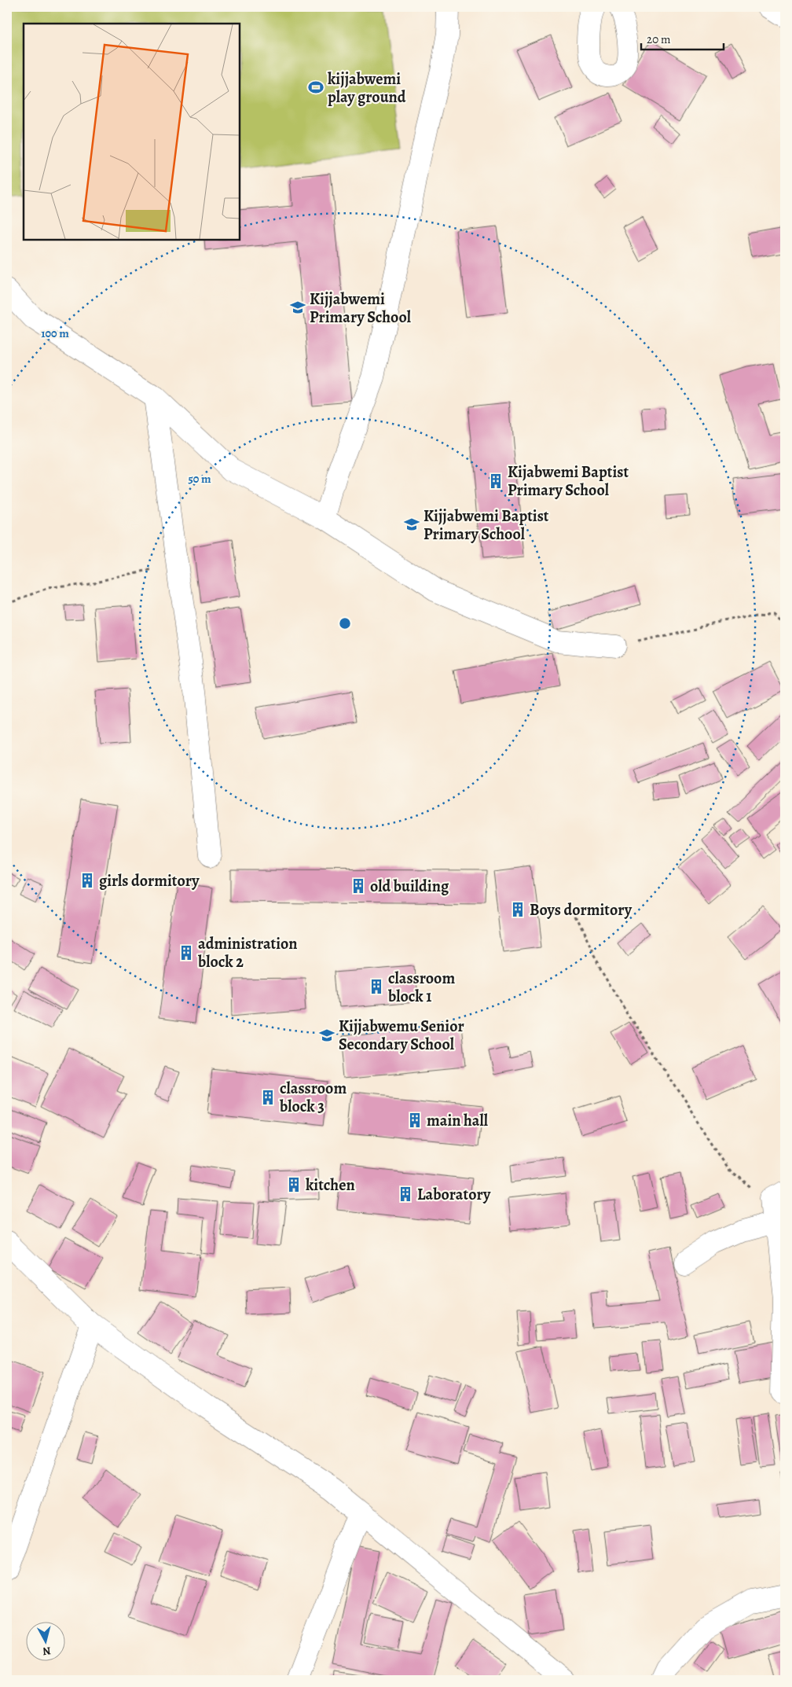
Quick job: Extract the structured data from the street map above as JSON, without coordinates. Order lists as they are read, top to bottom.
{
  "places": {
    "sports": ["kijjabwemi play ground"],
    "school or university": ["Kijjabwemi Primary School", "Kijjabwemi Baptist Primary School", "Kijjabwemu Senior Secondary School"],
    "building": [
      "Kijabwemi Baptist Primary School",
      "girls dormitory",
      "old building",
      "Boys dormitory",
      "administration block 2",
      "classroom block 1",
      "classroom block 3",
      "main hall",
      "kitchen",
      "Laboratory"
    ]
  },
  "scale_bar": "20 m",
  "north": "bottom",
  "rings": ["100 m", "50 m"]
}
